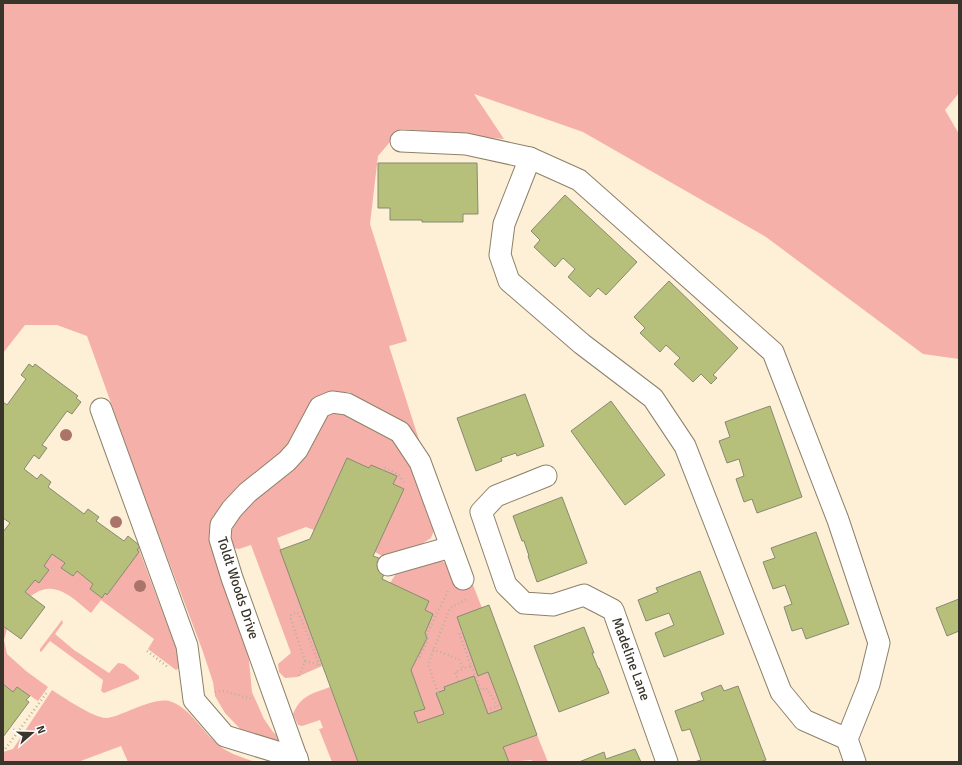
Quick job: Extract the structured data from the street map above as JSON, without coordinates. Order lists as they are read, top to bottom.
{
  "streets": {
    "lane": ["Toldt Woods Drive", "Madeline Lane"]
  },
  "north": "right"
}
